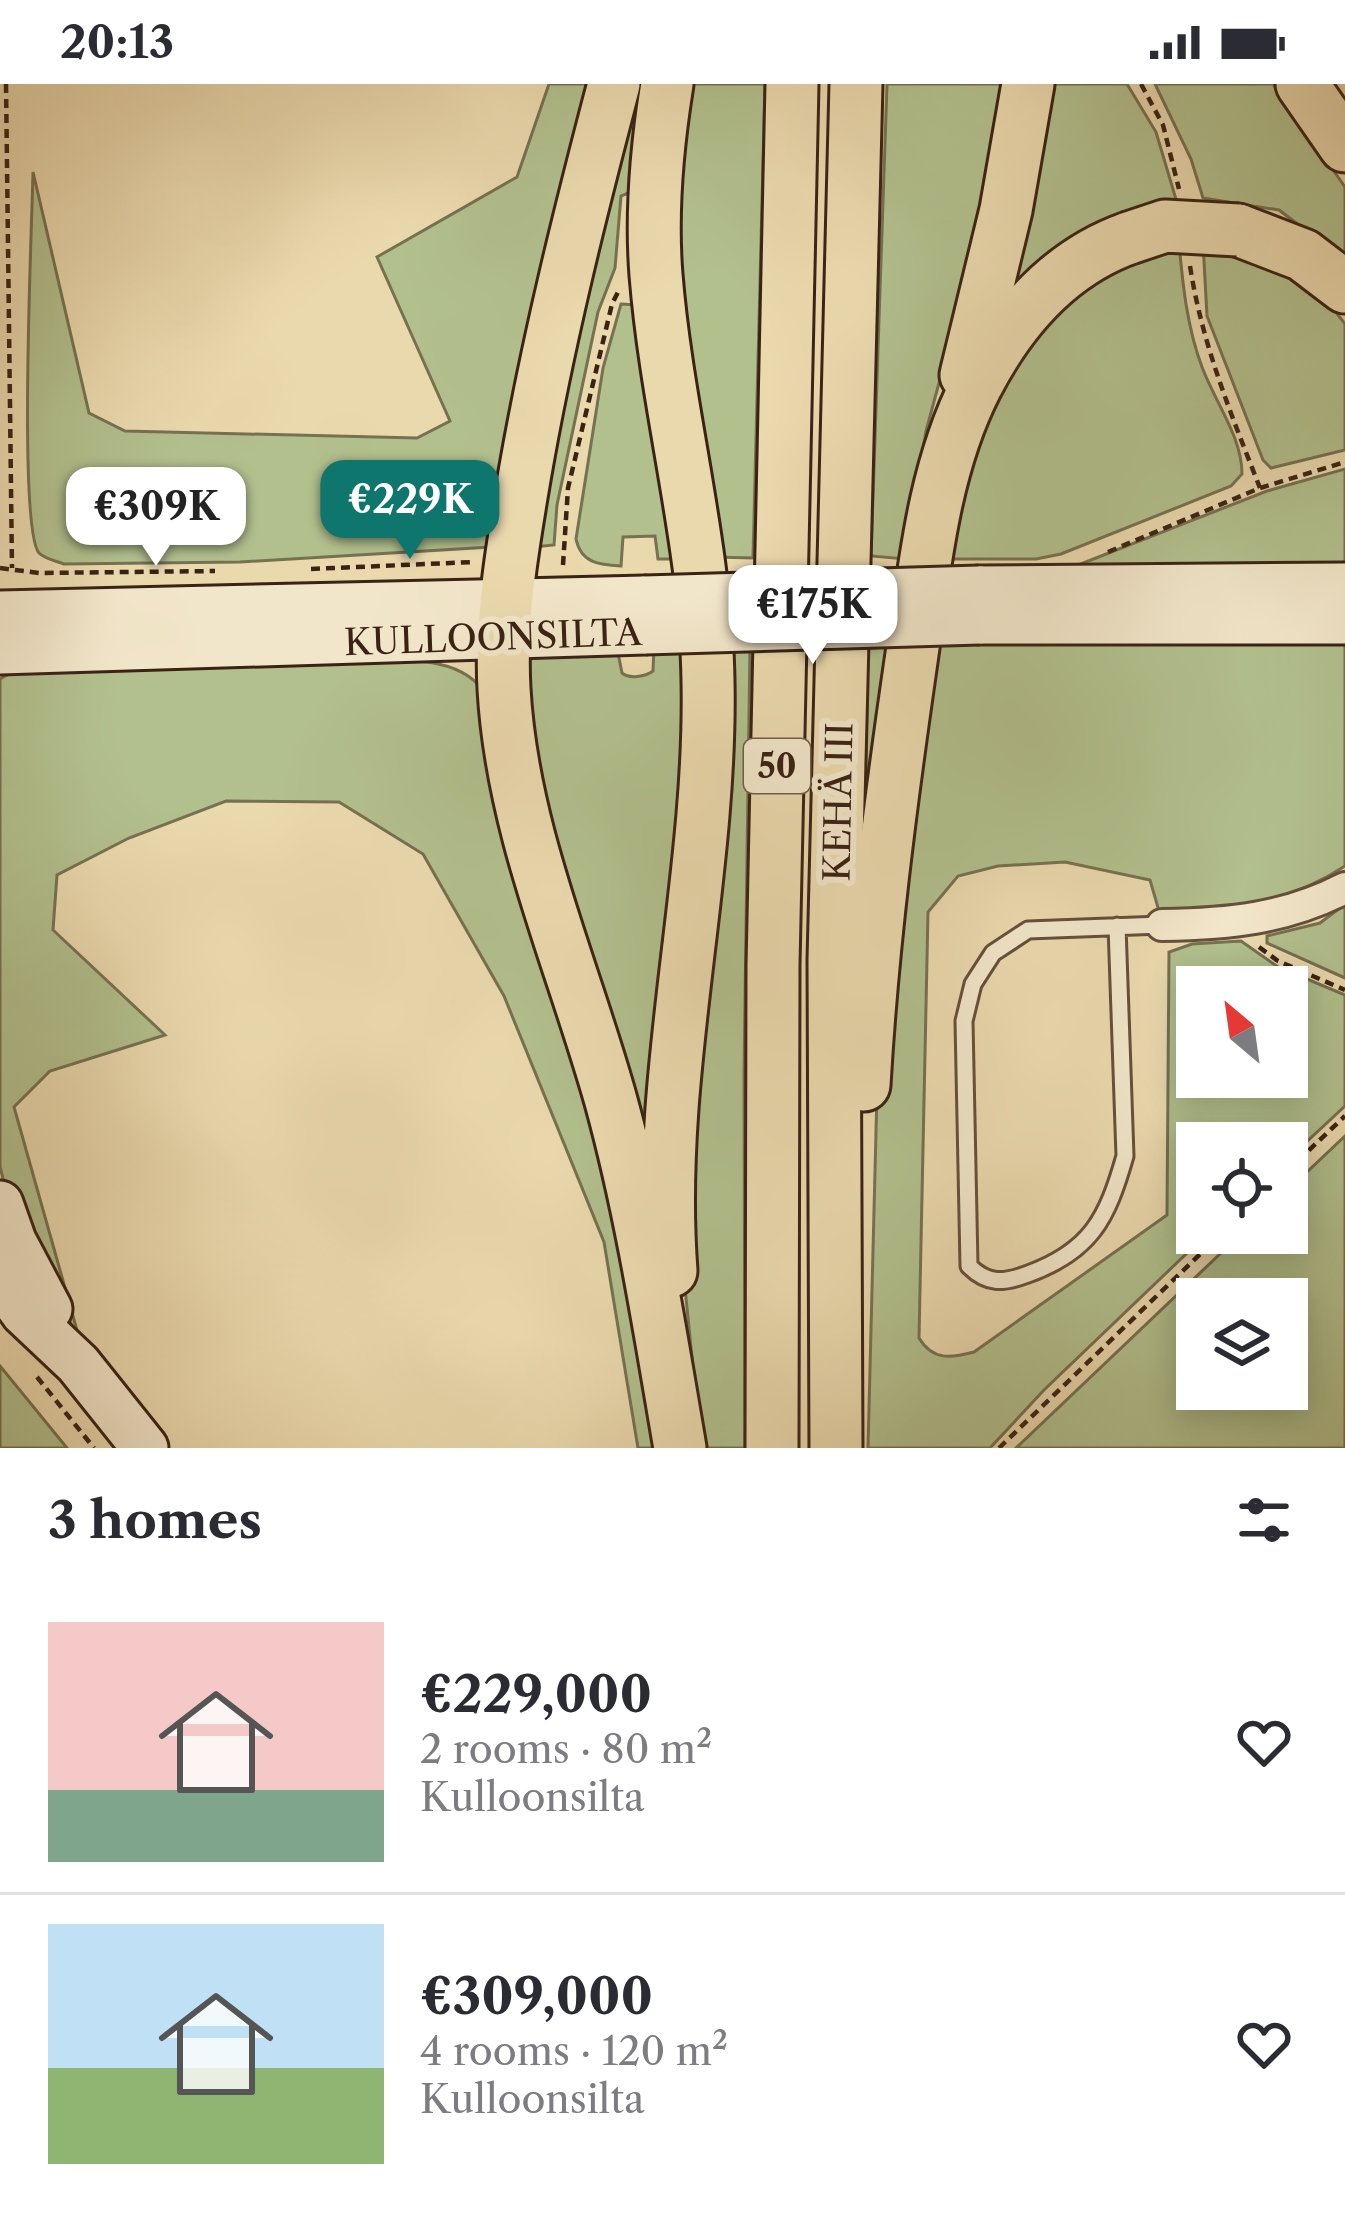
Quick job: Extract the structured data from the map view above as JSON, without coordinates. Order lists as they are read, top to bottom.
{
  "streets": {
    "highway": ["50", "KEHÄ III"],
    "main road": ["KULLOONSILTA"]
  },
  "north": "top left",
  "page": {
    "status": "20:13",
    "price": ["€229K", "€309K", "€175K"],
    "heading": "3 homes",
    "list": [
      {
        "name": "€229,000",
        "note": "2 rooms · 80 m² · Kulloonsilta"
      },
      {
        "name": "€309,000",
        "note": "4 rooms · 120 m² · Kulloonsilta"
      }
    ]
  }
}
